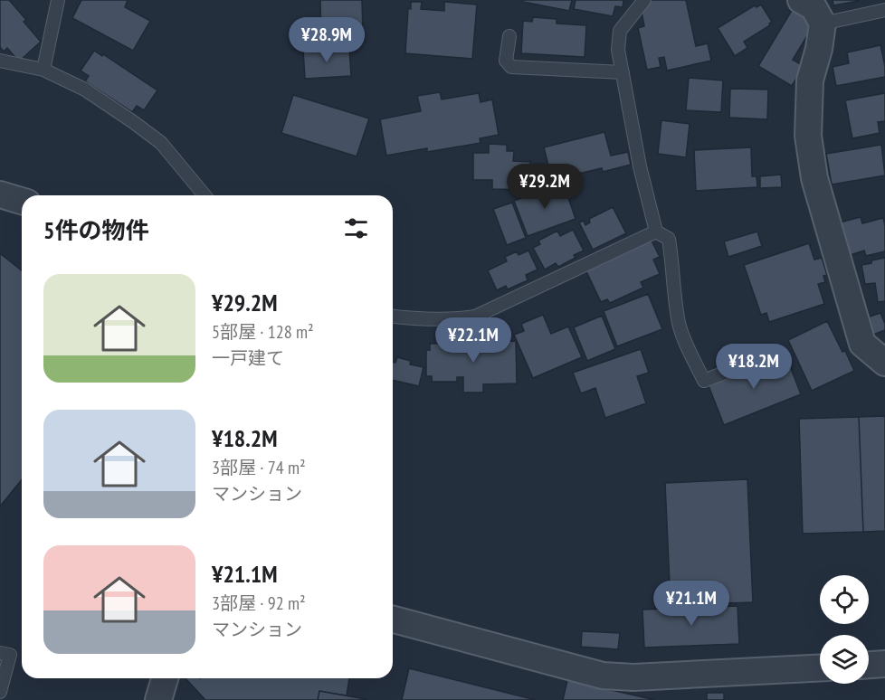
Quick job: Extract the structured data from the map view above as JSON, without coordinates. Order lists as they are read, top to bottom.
{
  "page": {
    "price": [
      "¥28.9M",
      "¥29.2M",
      "¥22.1M",
      "¥18.2M",
      "¥21.1M"
    ],
    "heading": "5件の物件",
    "list": [
      {
        "name": "¥29.2M",
        "note": "5部屋 · 128 m² · 一戸建て"
      },
      {
        "name": "¥18.2M",
        "note": "3部屋 · 74 m² · マンション"
      },
      {
        "name": "¥21.1M",
        "note": "3部屋 · 92 m² · マンション"
      }
    ]
  }
}
